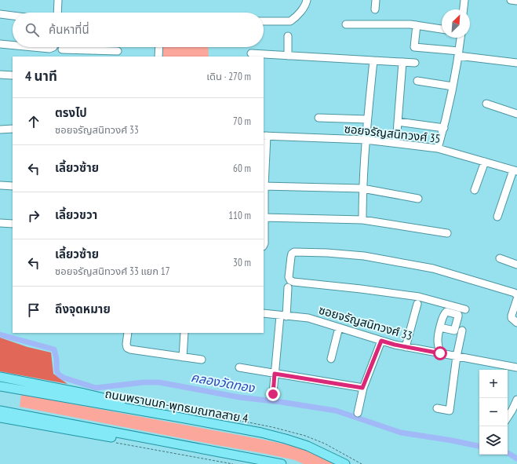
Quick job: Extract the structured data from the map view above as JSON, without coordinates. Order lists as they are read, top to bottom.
{
  "streets": {
    "main road": ["ถนนพรานนก-พุทธมณฑลสาย 4"],
    "street": ["ซอยจรัญสนิทวงศ์ 35", "ซอยจรัญสนิทวงศ์ 33"]
  },
  "water": ["คลองวัดทอง"],
  "north": "top right",
  "page": {
    "search": "ค้นหาที่นี่",
    "heading": ["4 นาที", "เดิน · 270 m"],
    "list": [
      ["ตรงไป", "ซอยจรัญสนิทวงศ์ 33", "70 m"],
      ["เลี้ยวซ้าย", "60 m"],
      ["เลี้ยวขวา", "110 m"],
      ["เลี้ยวซ้าย", "ซอยจรัญสนิทวงศ์ 33 แยก 17", "30 m"],
      "ถึงจุดหมาย"
    ],
    "map_buttons": ["+", "−"]
  }
}
